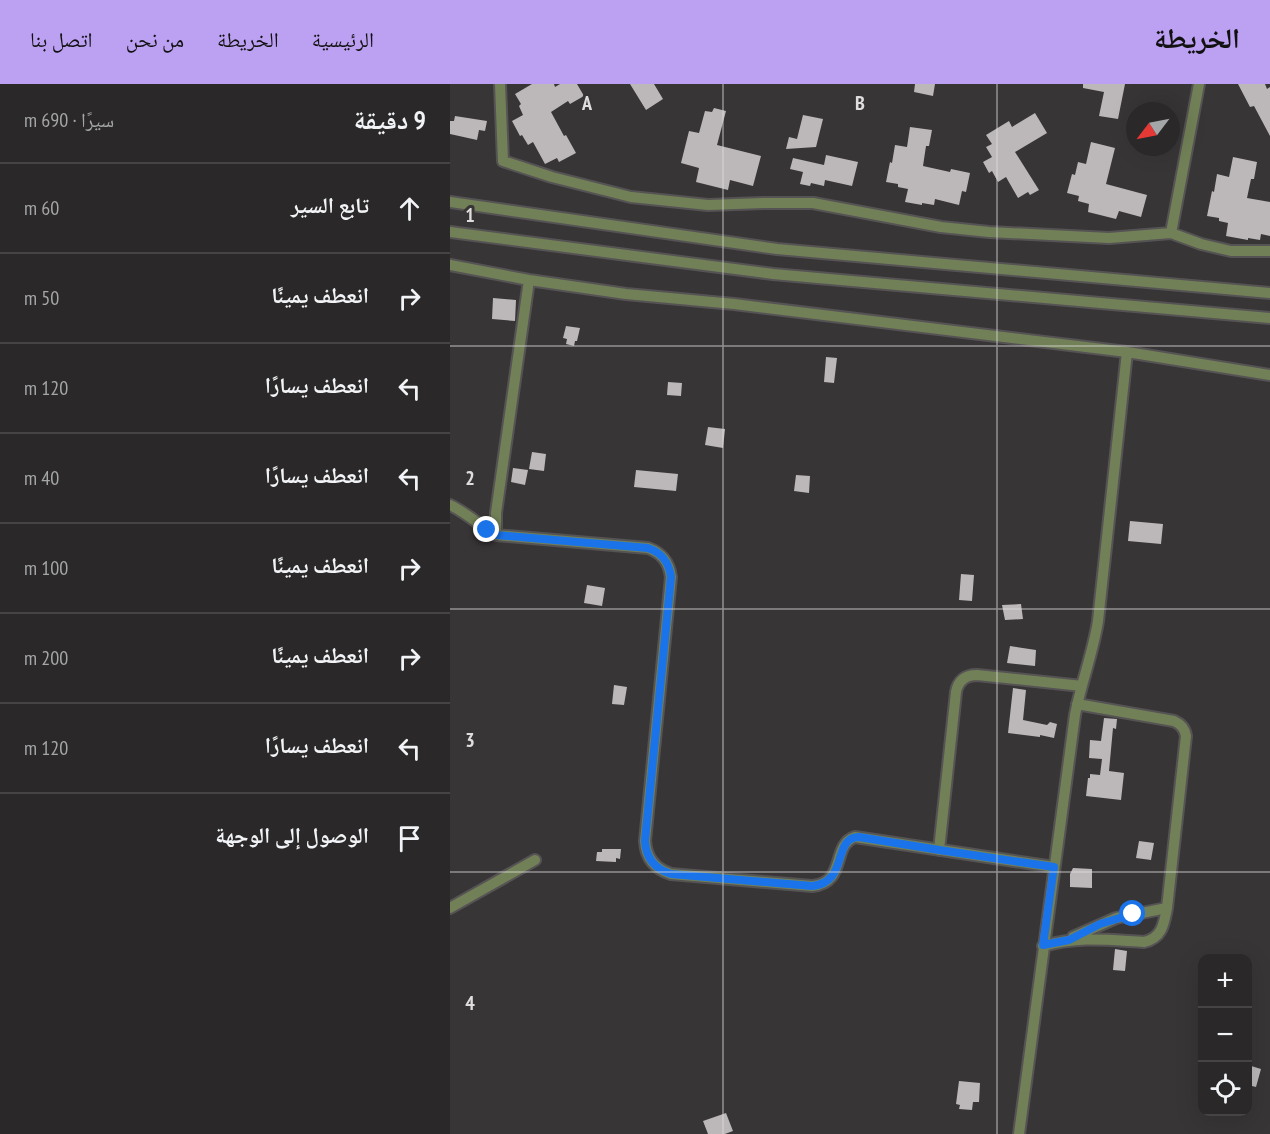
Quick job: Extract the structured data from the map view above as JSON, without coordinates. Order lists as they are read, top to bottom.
{
  "north": "bottom left",
  "page": {
    "header": "الخريطة",
    "nav": [
      "الرئيسية",
      "الخريطة",
      "من نحن",
      "اتصل بنا"
    ],
    "heading": ["9 دقيقة", "سيرًا · 690 m"],
    "list": [
      ["تابع السير", "60 m"],
      ["انعطف يمينًا", "50 m"],
      ["انعطف يسارًا", "120 m"],
      ["انعطف يسارًا", "40 m"],
      ["انعطف يمينًا", "100 m"],
      ["انعطف يمينًا", "200 m"],
      ["انعطف يسارًا", "120 m"],
      "الوصول إلى الوجهة"
    ],
    "map_buttons": ["+", "−"]
  },
  "grid": {
    "columns": ["A", "B"],
    "rows": [
      "1",
      "2",
      "3",
      "4"
    ]
  }
}
